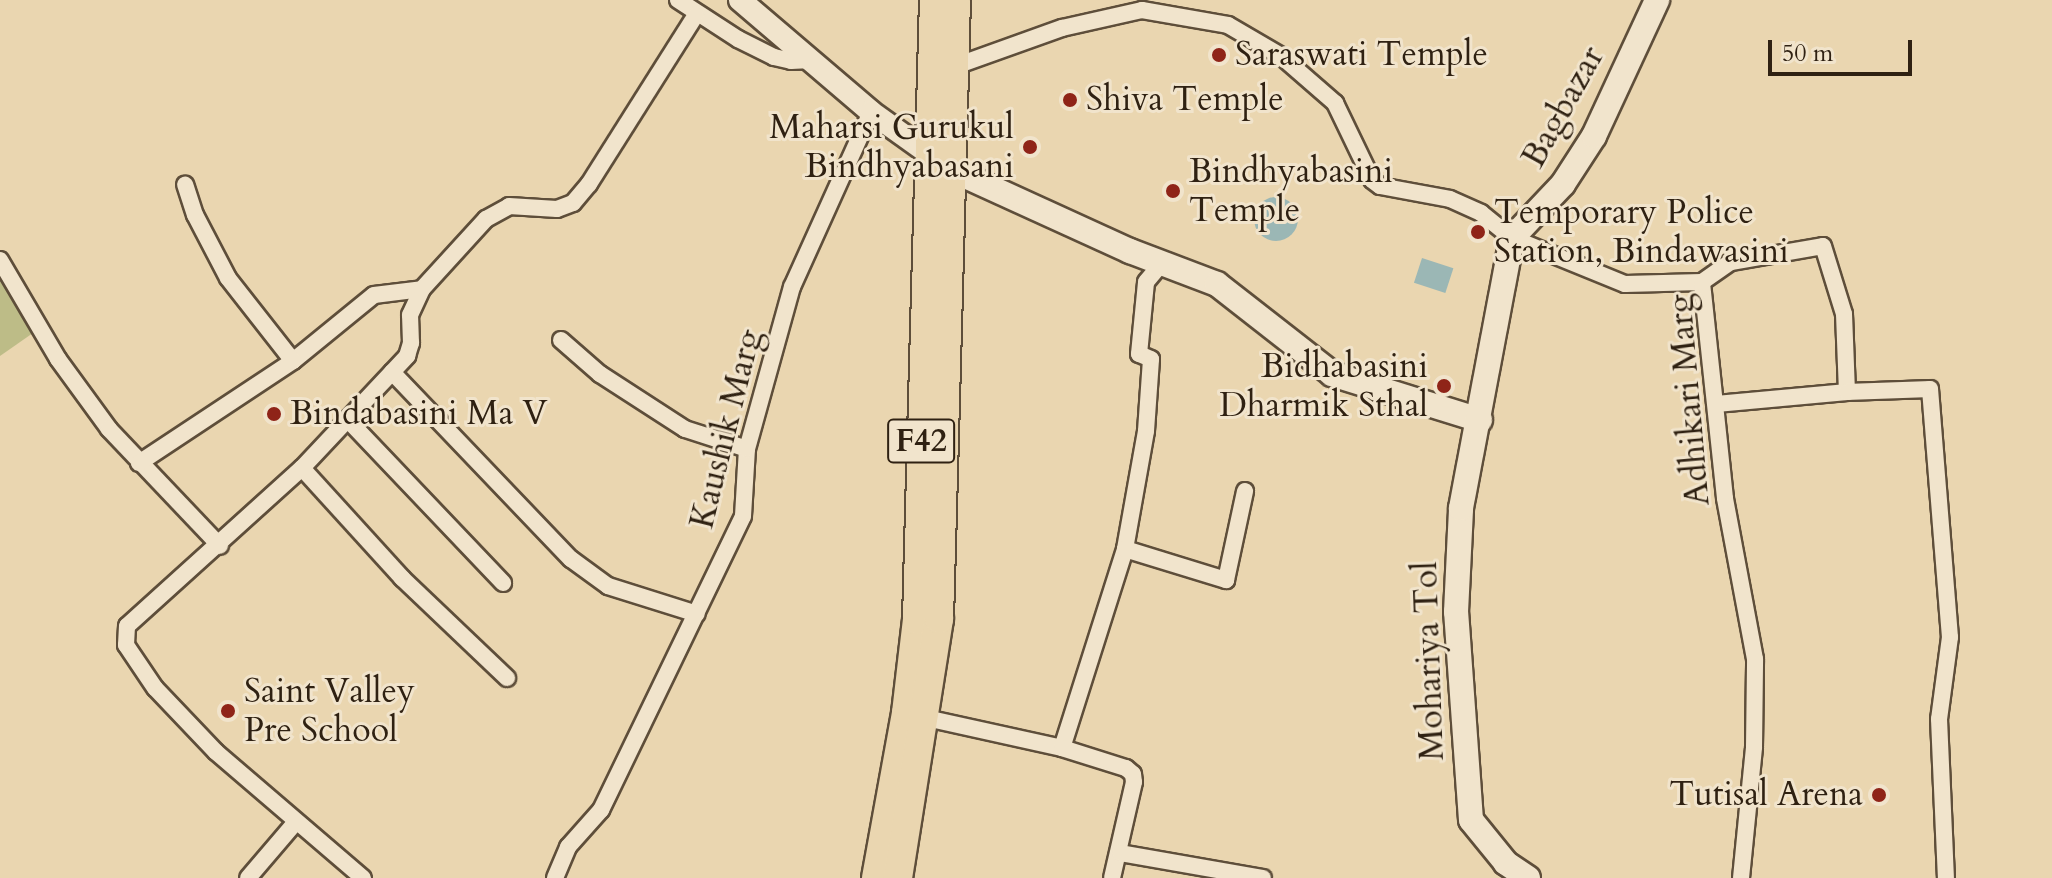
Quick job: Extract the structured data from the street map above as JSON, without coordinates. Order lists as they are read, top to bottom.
{
  "streets": {
    "highway": ["F42"],
    "main road": ["Bagbazar", "Mohariya Tol"],
    "street": ["Adhikari Marg", "Kaushik Marg"]
  },
  "crossings": [
    ["Bagbazar", "Mohariya Tol"]
  ],
  "places": [
    "Saraswati Temple",
    "Shiva Temple",
    "Maharsi Gurukul Bindhyabasani",
    "Bindhyabasini Temple",
    "Temporary Police Station, Bindawasini",
    "Bidhabasini Dharmik Sthal",
    "Bindabasini Ma V",
    "Saint Valley Pre School",
    "Tutisal Arena"
  ],
  "scale_bar": "50 m"
}
